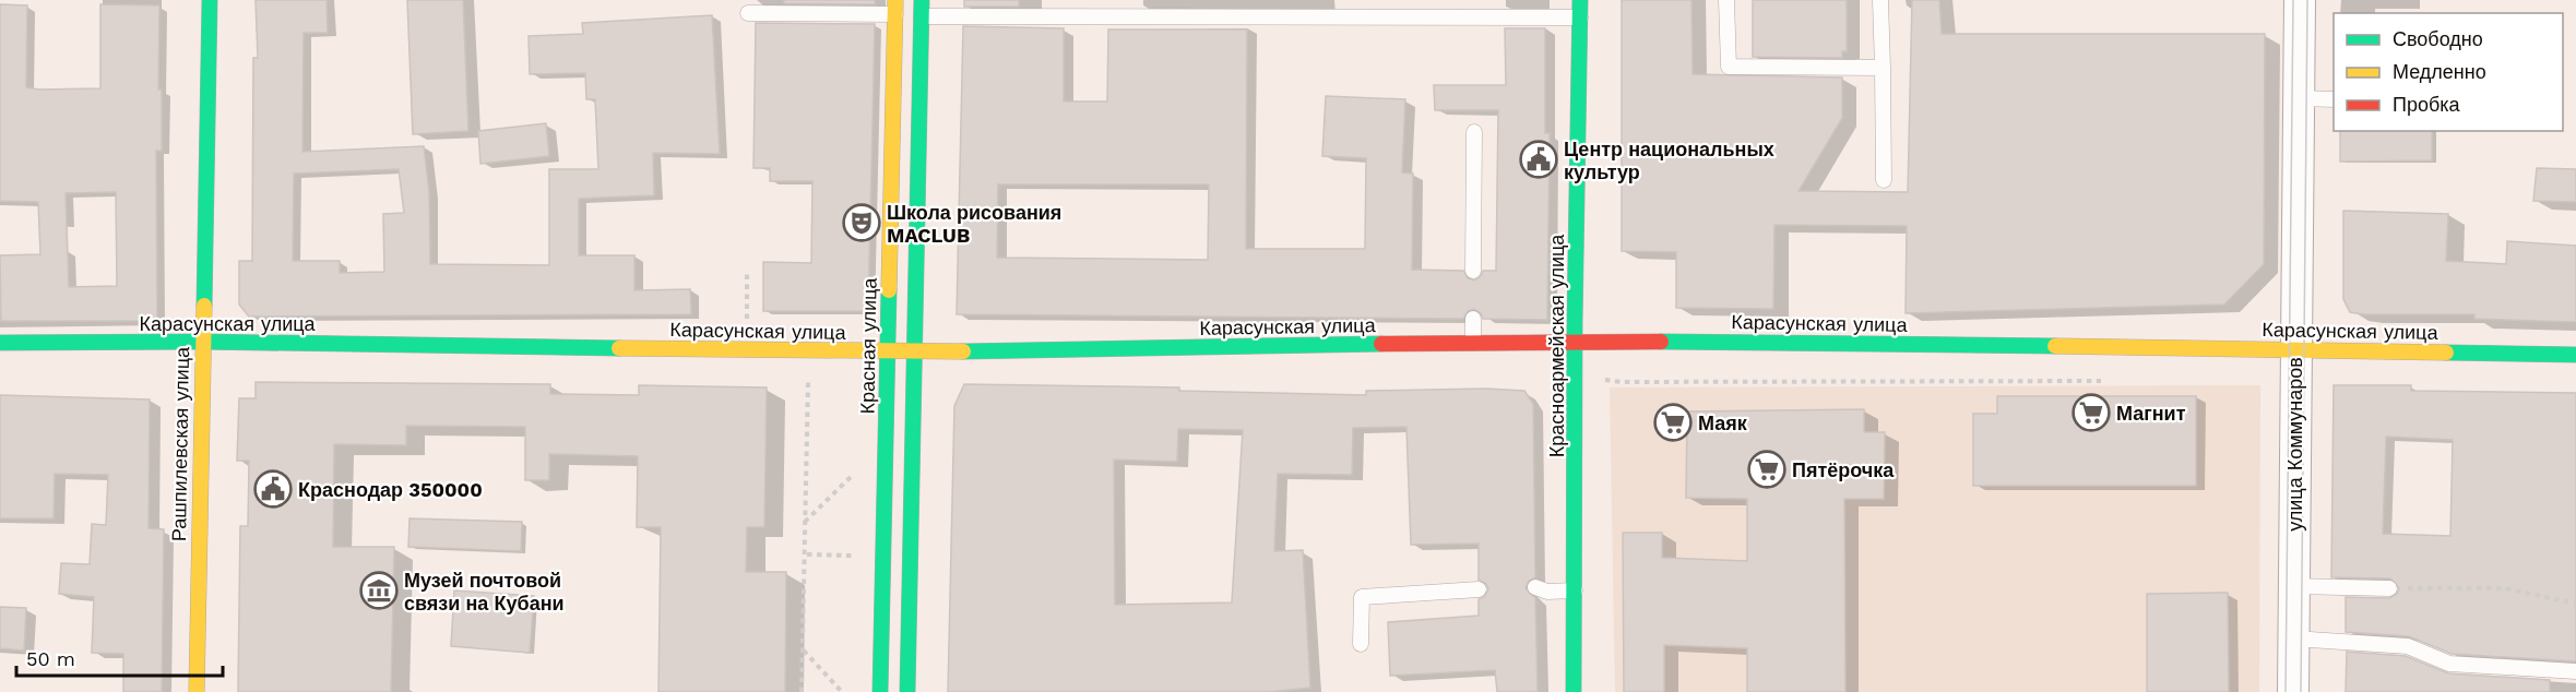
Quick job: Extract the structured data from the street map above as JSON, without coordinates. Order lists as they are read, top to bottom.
{
  "streets": {
    "street": [
      "Карасунская улица",
      "Красная улица",
      "Красноармейская улица",
      "Рашпилевская улица",
      "улица Коммунаров"
    ]
  },
  "crossings": [
    ["Карасунская улица", "Красная улица"],
    ["Карасунская улица", "Красноармейская улица"],
    ["Карасунская улица", "Рашпилевская улица"],
    ["Карасунская улица", "улица Коммунаров"]
  ],
  "places": {
    "public building": ["Центр национальных культур", "Краснодар 350000"],
    "theatre": ["Школа рисования MACLUB"],
    "supermarket": ["Магнит", "Маяк", "Пятёрочка"],
    "museum": ["Музей почтовой связи на Кубани"]
  },
  "legend": ["Свободно", "Медленно", "Пробка"],
  "scale_bar": "50 m"
}
